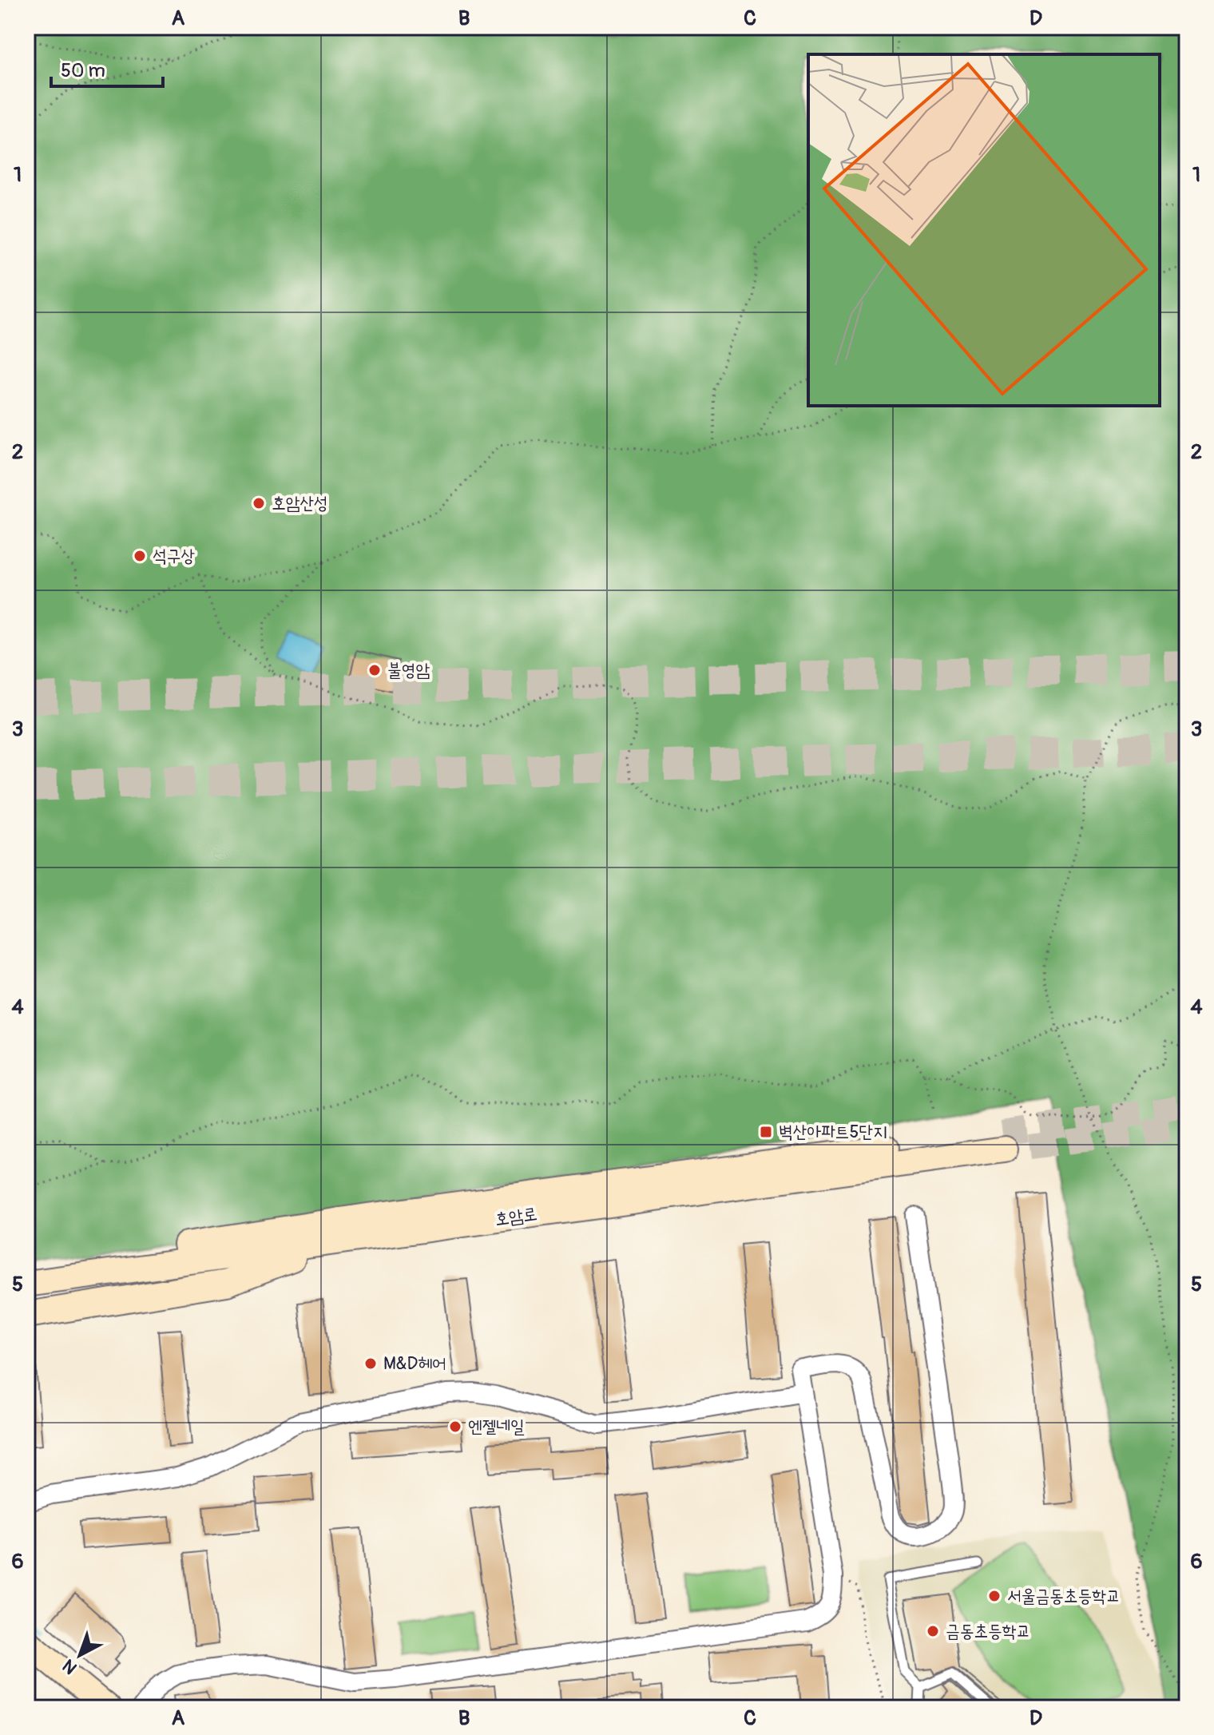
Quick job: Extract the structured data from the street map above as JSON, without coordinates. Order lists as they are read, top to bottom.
{
  "streets": {
    "main road": ["호암로"]
  },
  "places": {
    "other": [
      "호암산성",
      "석구상",
      "불영암",
      "M&D헤어",
      "엔젤네일",
      "서울금동초등학교",
      "금동초등학교"
    ],
    "transit": ["벽산아파트5단지"]
  },
  "scale_bar": "50 m",
  "north": "bottom left",
  "grid": {
    "columns": [
      "A",
      "B",
      "C",
      "D"
    ],
    "rows": [
      "1",
      "2",
      "3",
      "4",
      "5",
      "6"
    ]
  }
}
